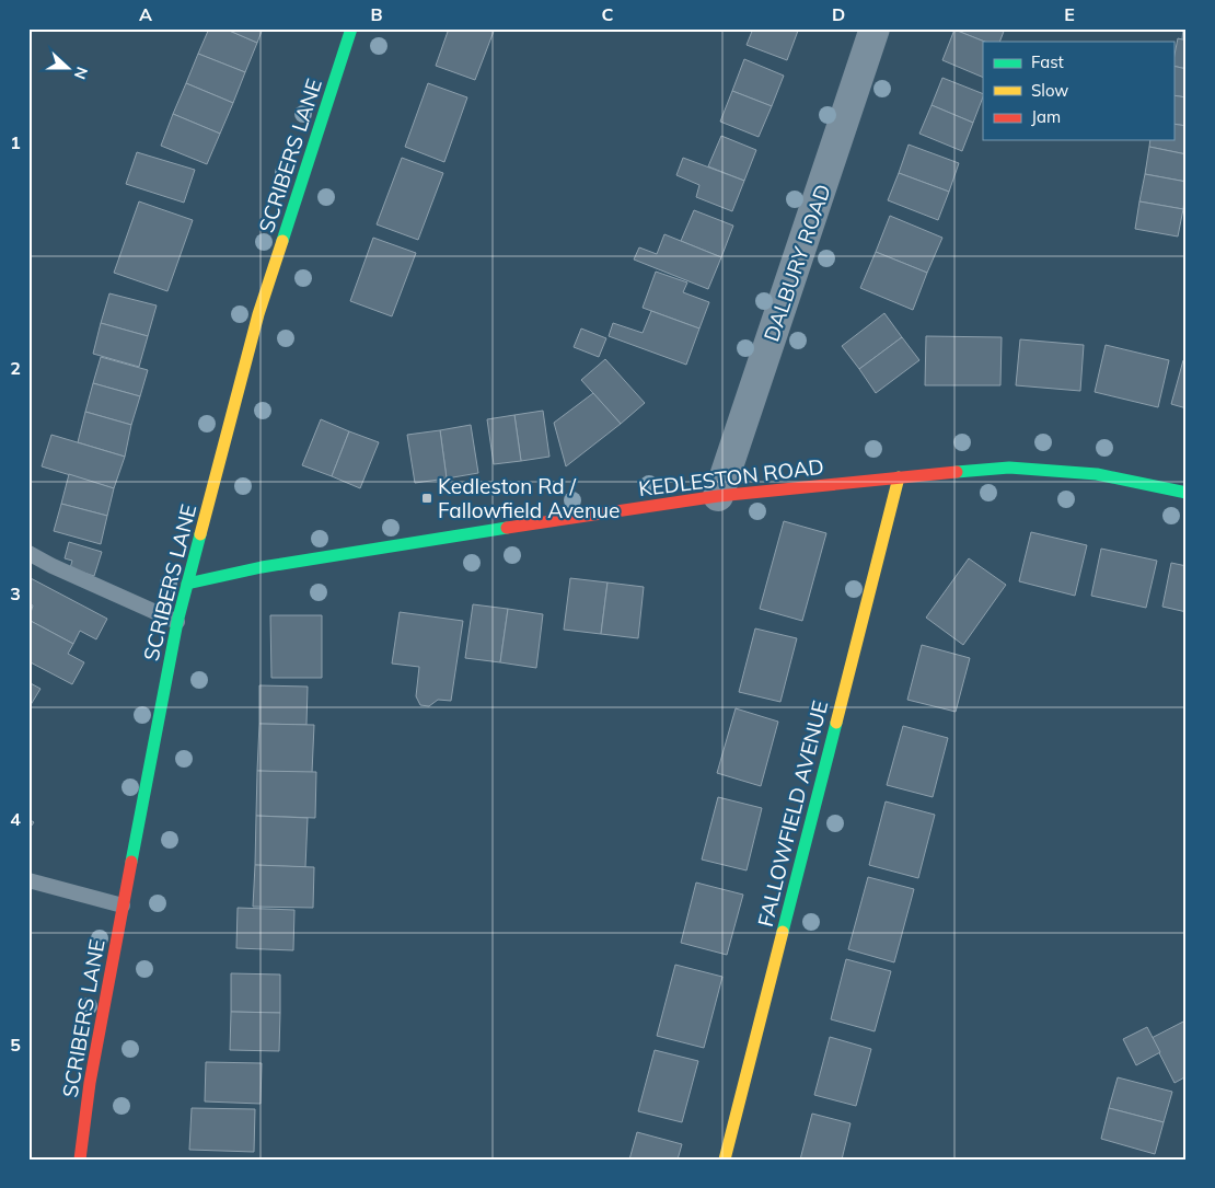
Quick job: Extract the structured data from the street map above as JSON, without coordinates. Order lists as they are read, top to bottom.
{
  "streets": {
    "street": [
      "SCRIBERS LANE",
      "DALBURY ROAD",
      "KEDLESTON ROAD",
      "FALLOWFIELD AVENUE"
    ]
  },
  "crossings": [
    ["SCRIBERS LANE", "KEDLESTON ROAD"],
    ["DALBURY ROAD", "KEDLESTON ROAD"],
    ["KEDLESTON ROAD", "FALLOWFIELD AVENUE"]
  ],
  "places": {
    "transit": ["Kedleston Rd / Fallowfield Avenue"]
  },
  "legend": ["Fast", "Slow", "Jam"],
  "north": "right",
  "grid": {
    "columns": [
      "A",
      "B",
      "C",
      "D",
      "E"
    ],
    "rows": [
      "1",
      "2",
      "3",
      "4",
      "5"
    ]
  }
}
